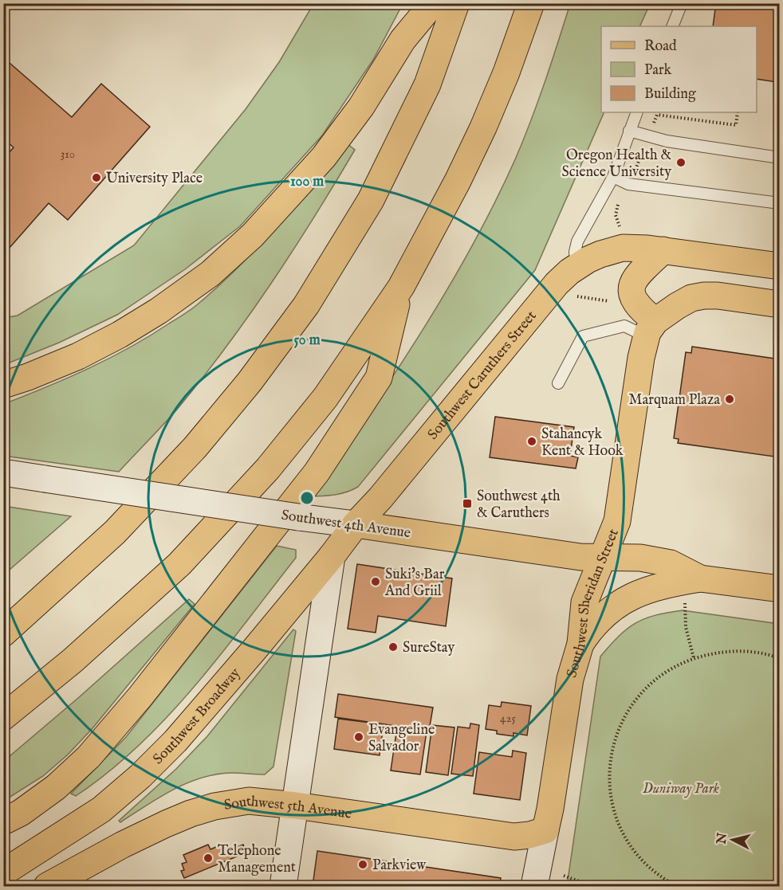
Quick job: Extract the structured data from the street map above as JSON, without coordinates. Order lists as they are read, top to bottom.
{
  "streets": {
    "main road": [
      "Southwest Caruthers Street",
      "Southwest 4th Avenue",
      "Southwest Sheridan Street",
      "Southwest Broadway",
      "Southwest 5th Avenue"
    ]
  },
  "crossings": [
    ["Southwest Caruthers Street", "Southwest 4th Avenue"],
    ["Southwest Caruthers Street", "Southwest Broadway"],
    ["Southwest 4th Avenue", "Southwest Sheridan Street"],
    ["Southwest 4th Avenue", "Southwest Broadway"],
    ["Southwest Sheridan Street", "Southwest 5th Avenue"]
  ],
  "parks": ["Duniway Park"],
  "places": {
    "other": [
      "Oregon Health & Science University",
      "University Place",
      "Marquam Plaza",
      "Stahancyk Kent & Hook",
      "Suki's Bar And Griil",
      "SureStay",
      "Evangeline Salvador",
      "Telephone Management",
      "Parkview"
    ],
    "transit": ["Southwest 4th & Caruthers"]
  },
  "house_numbers": ["310", "425"],
  "legend": ["Road", "Park", "Building"],
  "north": "left",
  "rings": ["100 m", "50 m"]
}
